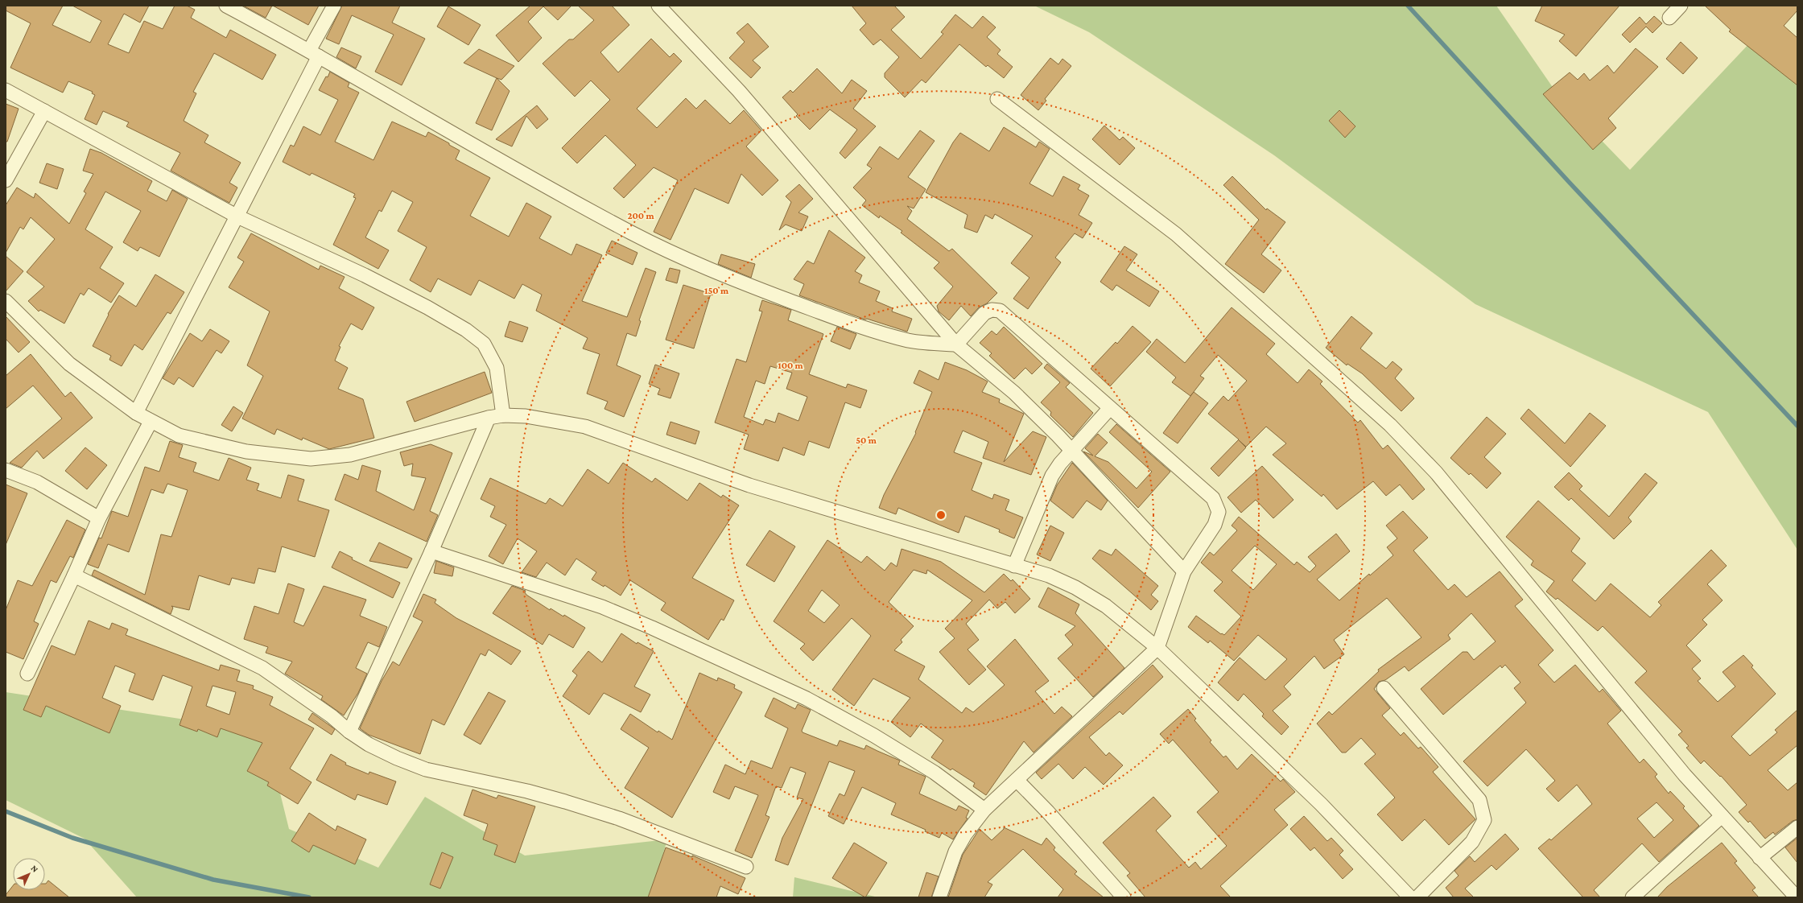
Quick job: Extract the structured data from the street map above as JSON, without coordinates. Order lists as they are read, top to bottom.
{
  "north": "top right",
  "rings": [
    "200 m",
    "150 m",
    "100 m",
    "50 m"
  ]
}
